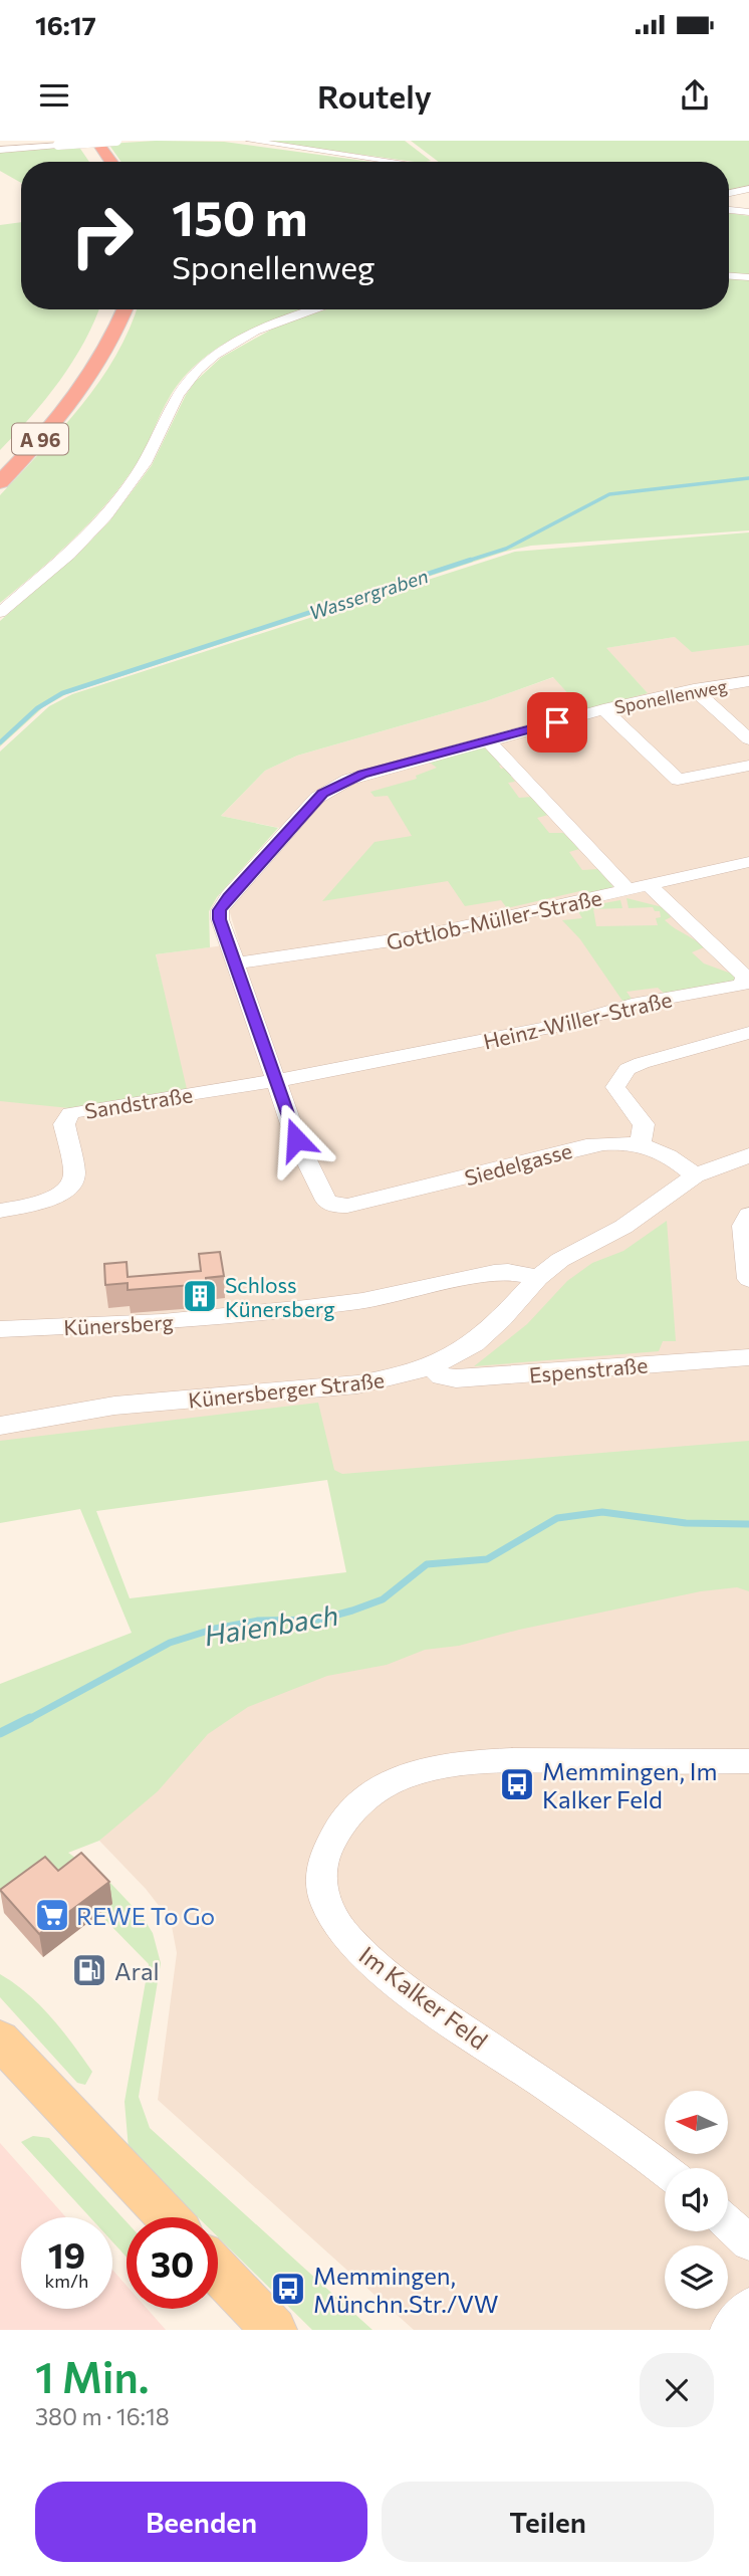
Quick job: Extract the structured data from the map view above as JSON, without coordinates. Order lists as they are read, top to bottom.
{
  "streets": {
    "highway": ["A 96"],
    "street": [
      "Sponellenweg",
      "Gottlob-Müller-Straße",
      "Heinz-Willer-Straße",
      "Sandstraße",
      "Siedelgasse",
      "Künersberg",
      "Espenstraße",
      "Künersberger Straße",
      "Im Kalker Feld"
    ]
  },
  "crossings": [
    ["Sponellenweg", "Gottlob-Müller-Straße"],
    ["Sponellenweg", "Heinz-Willer-Straße"],
    ["Sponellenweg", "Sandstraße"],
    ["Sponellenweg", "Siedelgasse"],
    ["Gottlob-Müller-Straße", "Heinz-Willer-Straße"],
    ["Heinz-Willer-Straße", "Sandstraße"],
    ["Siedelgasse", "Künersberger Straße"],
    ["Künersberg", "Künersberger Straße"],
    ["Espenstraße", "Künersberger Straße"]
  ],
  "water": ["Wassergraben", "Haienbach"],
  "places": {
    "building": ["Schloss Künersberg"],
    "bus stop": ["Memmingen, Im Kalker Feld", "Memmingen, Münchn.Str./VW"],
    "supermarket": ["REWE To Go"],
    "fuel station": ["Aral"]
  },
  "north": "left",
  "page": {
    "status": "16:17",
    "header": "Routely",
    "turn": ["150 m", "Sponellenweg"],
    "speed": "19 km/h",
    "limit": "30",
    "heading": ["1 Min.", "380 m · 16:18"],
    "buttons": ["Beenden", "Teilen"]
  }
}
